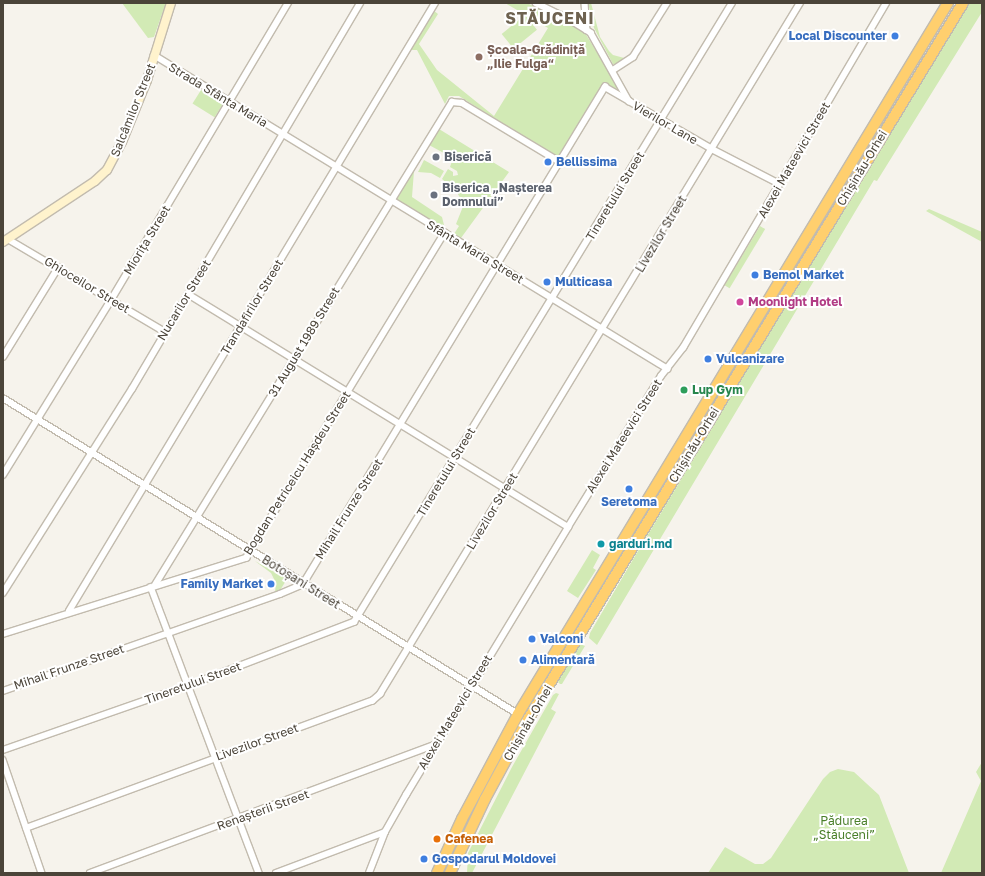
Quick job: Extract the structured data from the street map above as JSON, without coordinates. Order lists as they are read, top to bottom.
{
  "streets": {
    "highway": ["Chișinău-Orhei"],
    "street": [
      "Strada Sfânta Maria",
      "Salcâmilor Street",
      "Vierilor Lane",
      "Alexei Mateevici Street",
      "Tineretului Street",
      "Livezilor Street",
      "Miorița Street",
      "Sfânta Maria Street",
      "Ghioceilor Street",
      "Nucarilor Street",
      "Trandafirilor Street",
      "31 August 1989 Street",
      "Bogdan Petriceicu Hașdeu Street",
      "Mihail Frunze Street",
      "Botoșani Street",
      "Renașterii Street"
    ]
  },
  "crossings": [
    ["Strada Sfânta Maria", "Salcâmilor Street"],
    ["Strada Sfânta Maria", "Miorița Street"],
    ["Strada Sfânta Maria", "Sfânta Maria Street"],
    ["Strada Sfânta Maria", "Nucarilor Street"],
    ["Salcâmilor Street", "Ghioceilor Street"],
    ["Vierilor Lane", "Alexei Mateevici Street"],
    ["Vierilor Lane", "Tineretului Street"],
    ["Vierilor Lane", "Livezilor Street"],
    ["Vierilor Lane", "Mihail Frunze Street"],
    ["Alexei Mateevici Street", "Sfânta Maria Street"],
    ["Alexei Mateevici Street", "Botoșani Street"],
    ["Alexei Mateevici Street", "Renașterii Street"],
    ["Chișinău-Orhei", "Botoșani Street"],
    ["Tineretului Street", "Sfânta Maria Street"],
    ["Tineretului Street", "Botoșani Street"],
    ["Livezilor Street", "Sfânta Maria Street"],
    ["Livezilor Street", "Botoșani Street"],
    ["Miorița Street", "Ghioceilor Street"],
    ["Miorița Street", "Botoșani Street"],
    ["Sfânta Maria Street", "Nucarilor Street"],
    ["Sfânta Maria Street", "Trandafirilor Street"],
    ["Sfânta Maria Street", "31 August 1989 Street"],
    ["Sfânta Maria Street", "Bogdan Petriceicu Hașdeu Street"],
    ["Sfânta Maria Street", "Mihail Frunze Street"],
    ["Ghioceilor Street", "Nucarilor Street"],
    ["Nucarilor Street", "Botoșani Street"],
    ["Trandafirilor Street", "Bogdan Petriceicu Hașdeu Street"],
    ["Trandafirilor Street", "Botoșani Street"],
    ["31 August 1989 Street", "Bogdan Petriceicu Hașdeu Street"],
    ["31 August 1989 Street", "Mihail Frunze Street"],
    ["31 August 1989 Street", "Botoșani Street"],
    ["Bogdan Petriceicu Hașdeu Street", "Botoșani Street"],
    ["Mihail Frunze Street", "Botoșani Street"]
  ],
  "districts": ["STĂUCENI"],
  "parks": ["Pădurea „Stăuceni”"],
  "places": [
    "Local Discounter",
    "Școala-Grădiniță „Ilie Fulga“",
    "Biserică",
    "Bellissima",
    "Biserica „Nașterea Domnului”",
    "Bemol Market",
    "Multicasa",
    "Moonlight Hotel",
    "Vulcanizare",
    "Lup Gym",
    "Seretoma",
    "garduri.md",
    "Family Market",
    "Valconi",
    "Alimentară",
    "Cafenea",
    "Gospodarul Moldovei"
  ]
}
